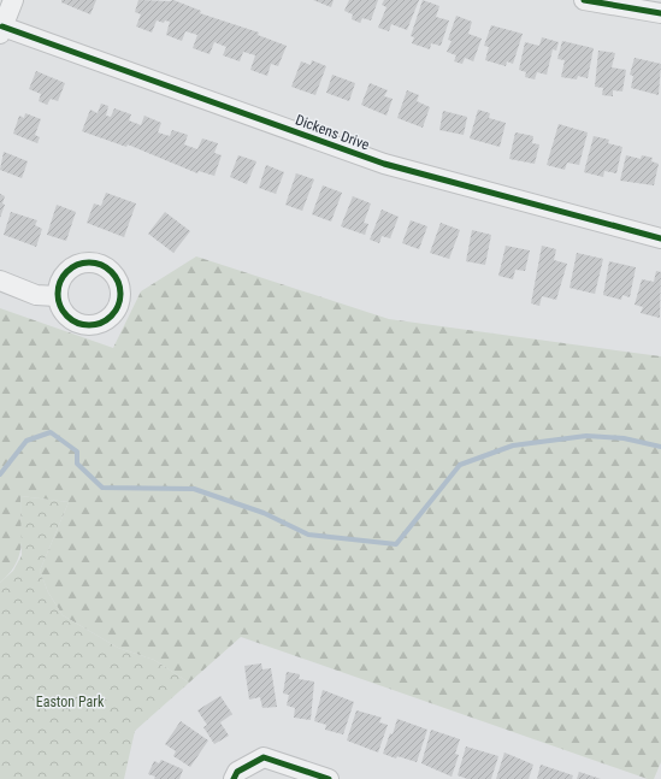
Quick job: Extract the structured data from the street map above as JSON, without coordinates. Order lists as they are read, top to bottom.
{
  "streets": {
    "street": ["Dickens Drive"]
  },
  "parks": ["Easton Park"]
}
